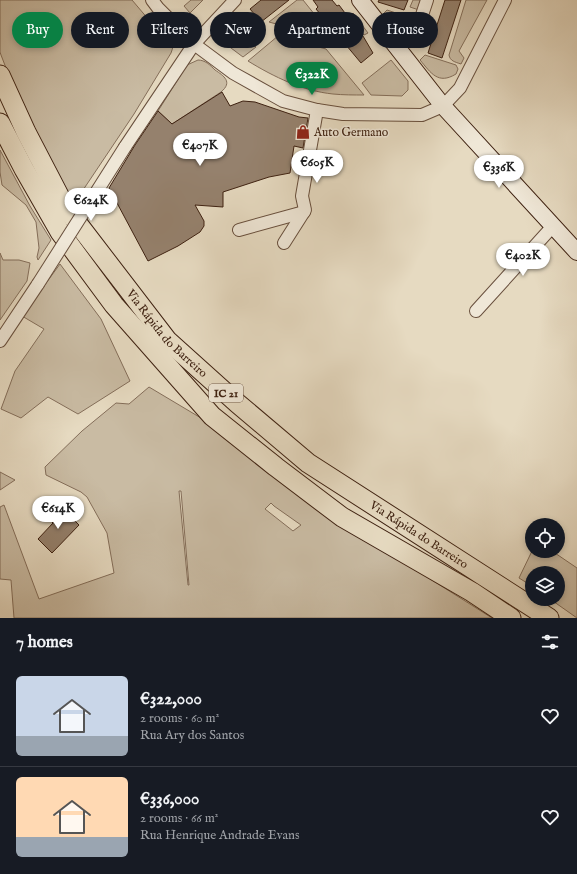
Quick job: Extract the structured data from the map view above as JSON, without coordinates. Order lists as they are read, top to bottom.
{
  "streets": {
    "highway": ["Via Rápida do Barreiro", "IC 21"]
  },
  "places": {
    "shop": ["Auto Germano"]
  },
  "page": {
    "chip": [
      "Buy",
      "Rent",
      "Filters",
      "New",
      "Apartment",
      "House"
    ],
    "price": [
      "€322K",
      "€407K",
      "€605K",
      "€336K",
      "€624K",
      "€402K",
      "€614K"
    ],
    "heading": "7 homes",
    "list": [
      {
        "name": "€322,000",
        "note": "2 rooms · 60 m² · Rua Ary dos Santos"
      },
      {
        "name": "€336,000",
        "note": "2 rooms · 66 m² · Rua Henrique Andrade Evans"
      }
    ]
  }
}
